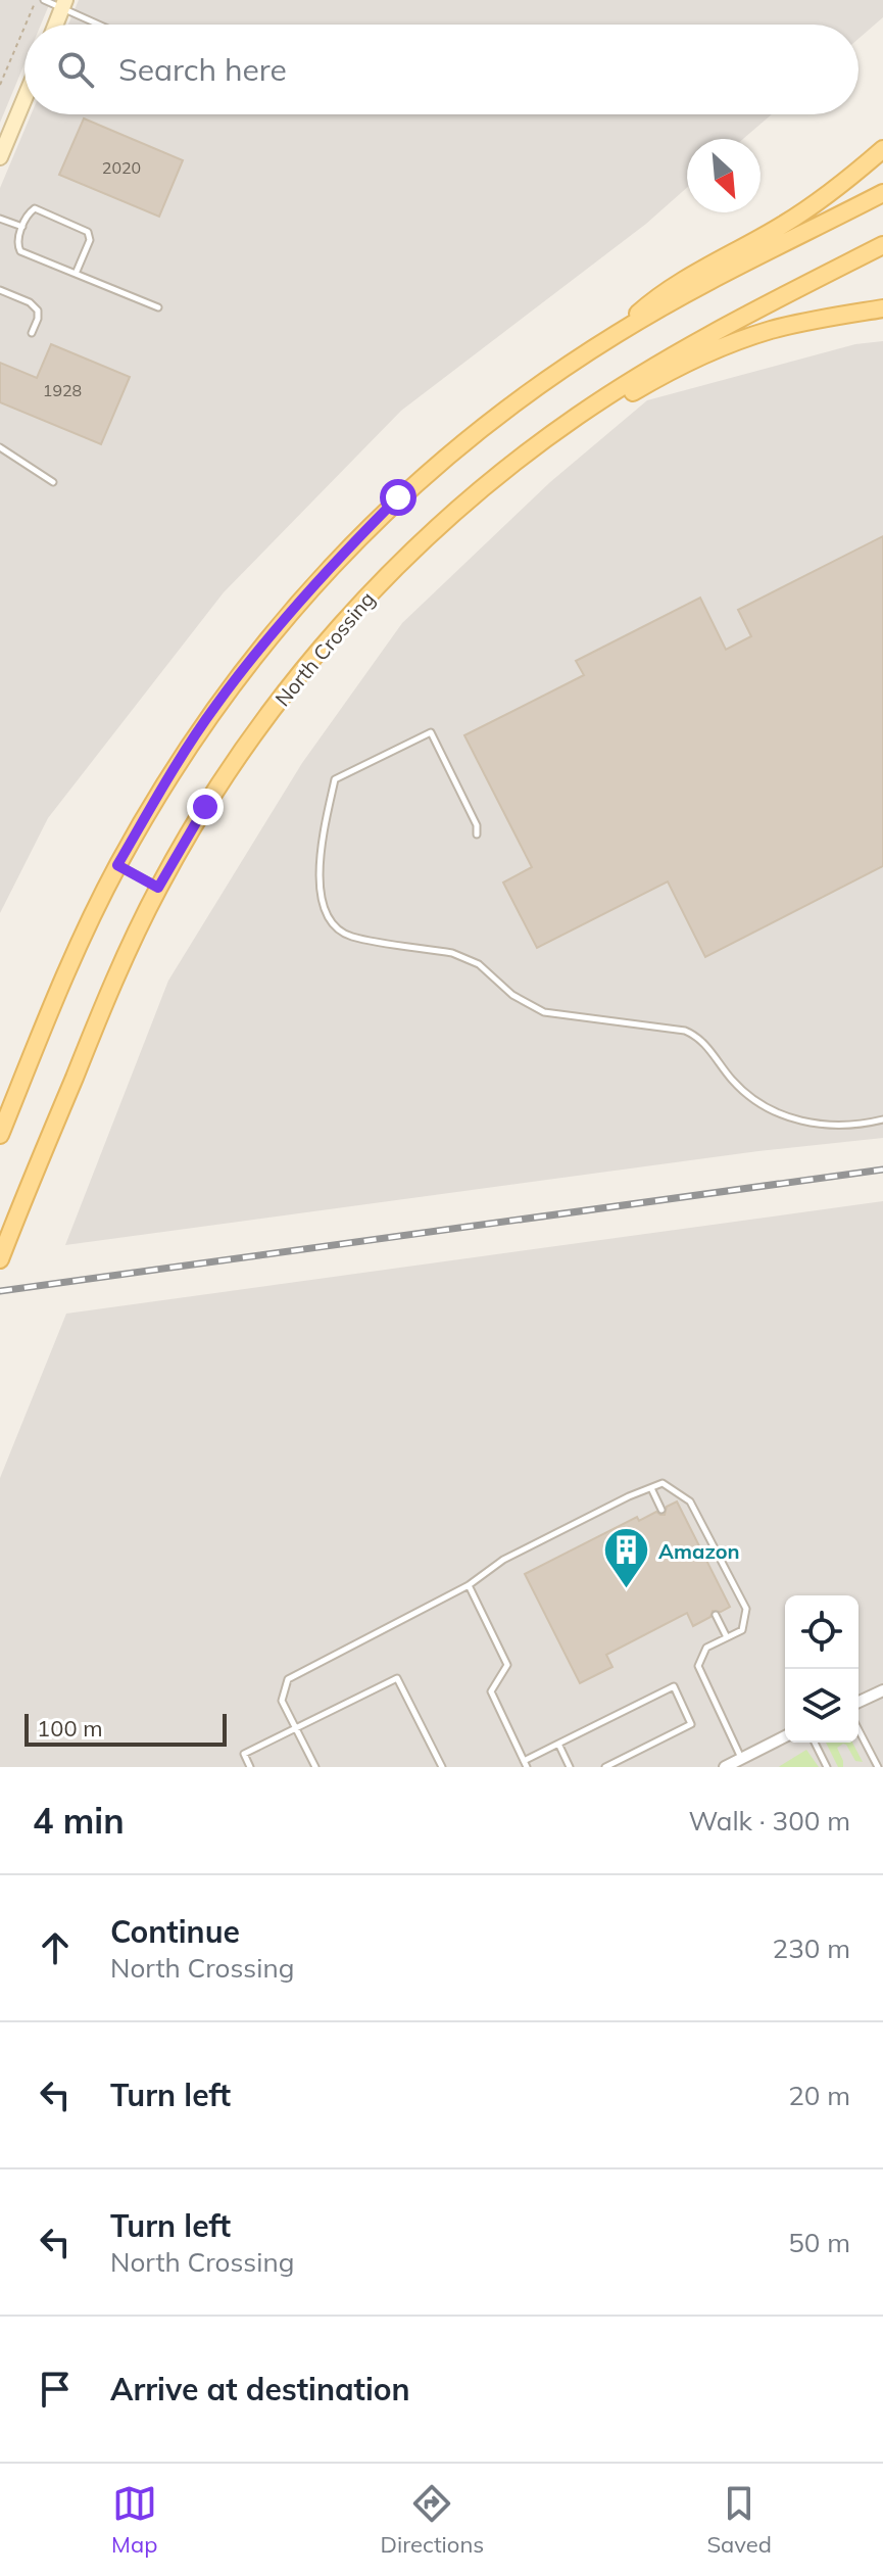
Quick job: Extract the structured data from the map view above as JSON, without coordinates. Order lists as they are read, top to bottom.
{
  "streets": {
    "main road": ["North Crossing"]
  },
  "places": {
    "building": ["Amazon"]
  },
  "house_numbers": ["2020", "1928"],
  "scale_bar": "100 m",
  "north": "bottom right",
  "page": {
    "search": "Search here",
    "scale": "100 m",
    "heading": ["4 min", "Walk · 300 m"],
    "list": [
      ["Continue", "North Crossing", "230 m"],
      ["Turn left", "20 m"],
      ["Turn left", "North Crossing", "50 m"],
      "Arrive at destination"
    ],
    "nav": ["Map", "Directions", "Saved"]
  }
}
